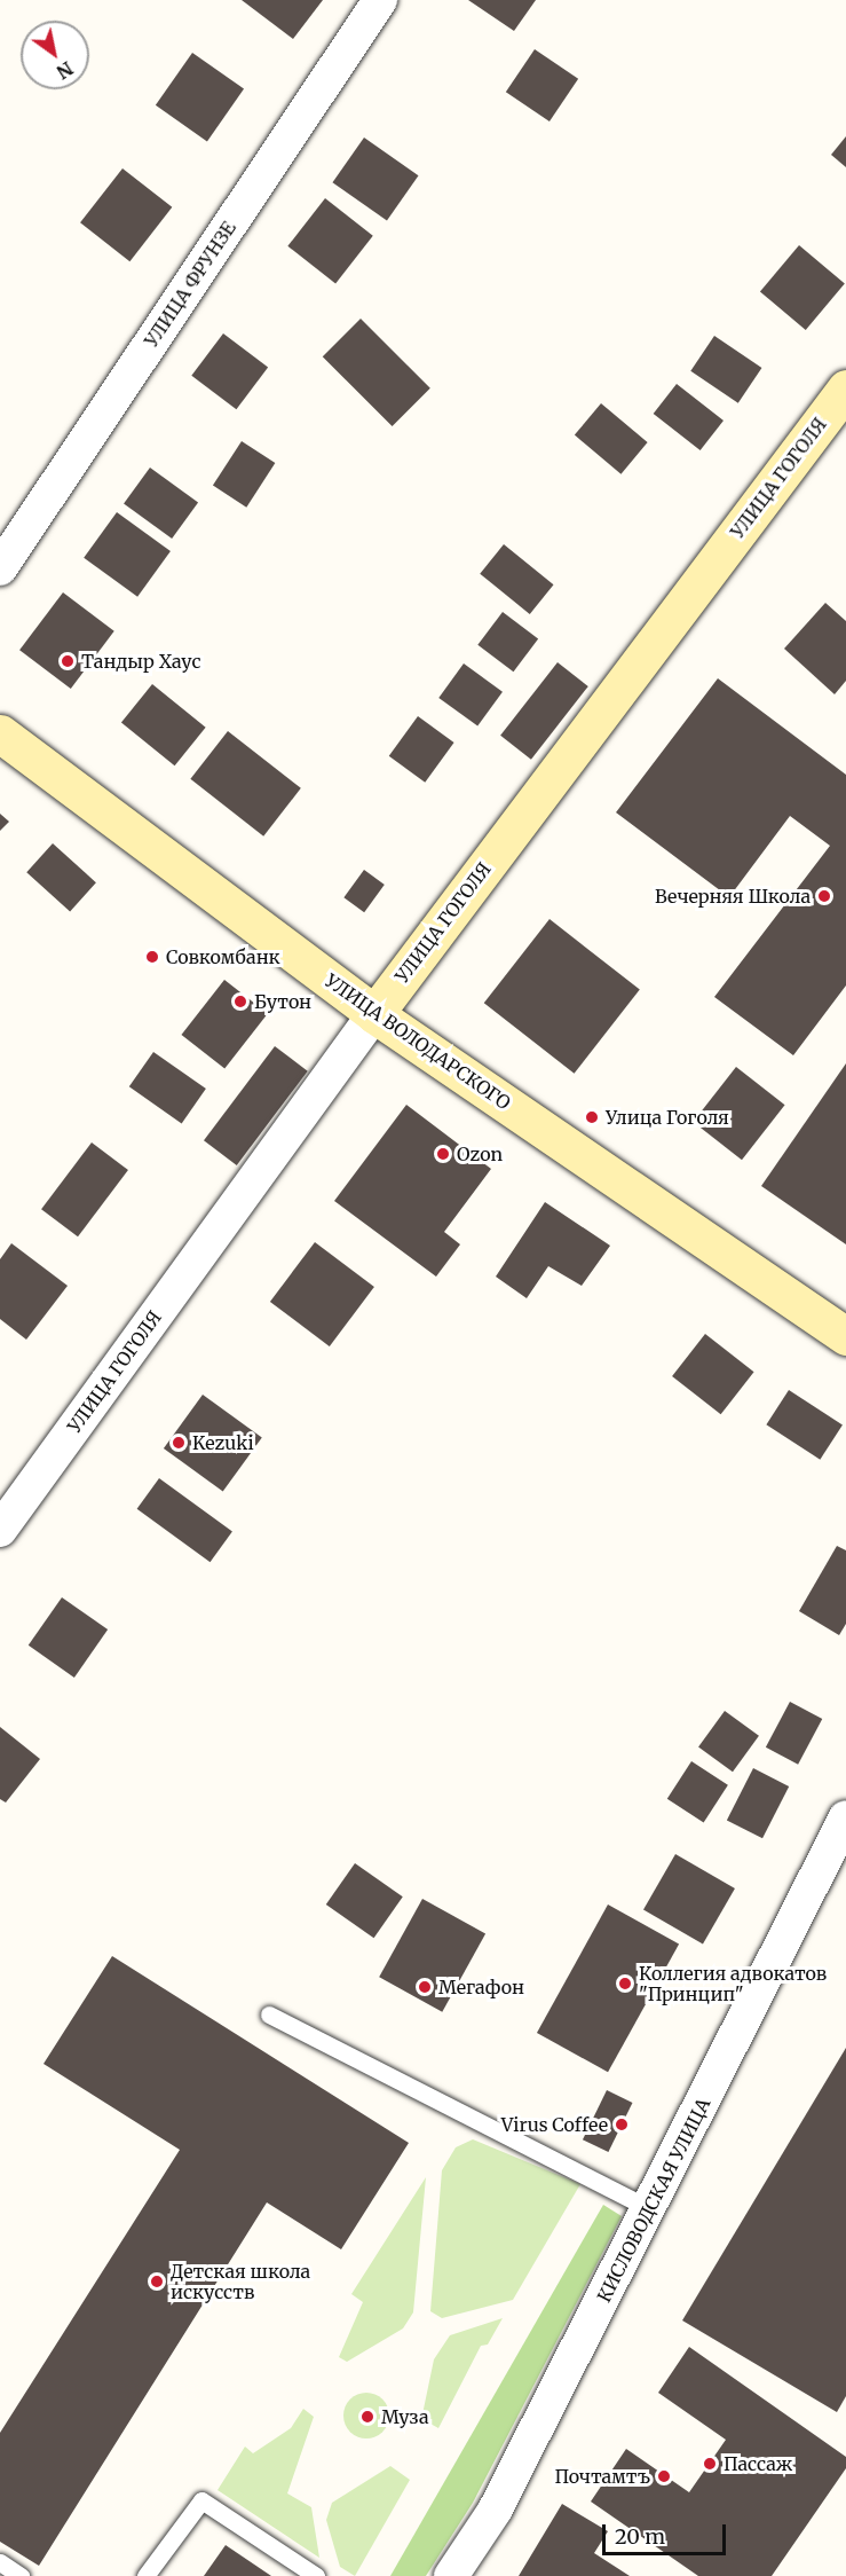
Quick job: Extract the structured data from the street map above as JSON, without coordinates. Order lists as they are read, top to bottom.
{
  "streets": {
    "main road": ["УЛИЦА ГОГОЛЯ", "УЛИЦА ВОЛОДАРСКОГО"],
    "street": ["УЛИЦА ФРУНЗЕ", "КИСЛОВОДСКАЯ УЛИЦА"]
  },
  "crossings": [
    ["УЛИЦА ГОГОЛЯ", "УЛИЦА ВОЛОДАРСКОГО"]
  ],
  "places": [
    "Тандыр Хаус",
    "Вечерняя Школа",
    "Совкомбанк",
    "Бутон",
    "Улица Гоголя",
    "Ozon",
    "Kezuki",
    "Коллегия адвокатов \"Принцип\"",
    "Мегафон",
    "Virus Coffee",
    "Детская школа искусств",
    "Муза",
    "Пассаж",
    "Почтамтъ"
  ],
  "scale_bar": "20 m",
  "north": "bottom right"
}
